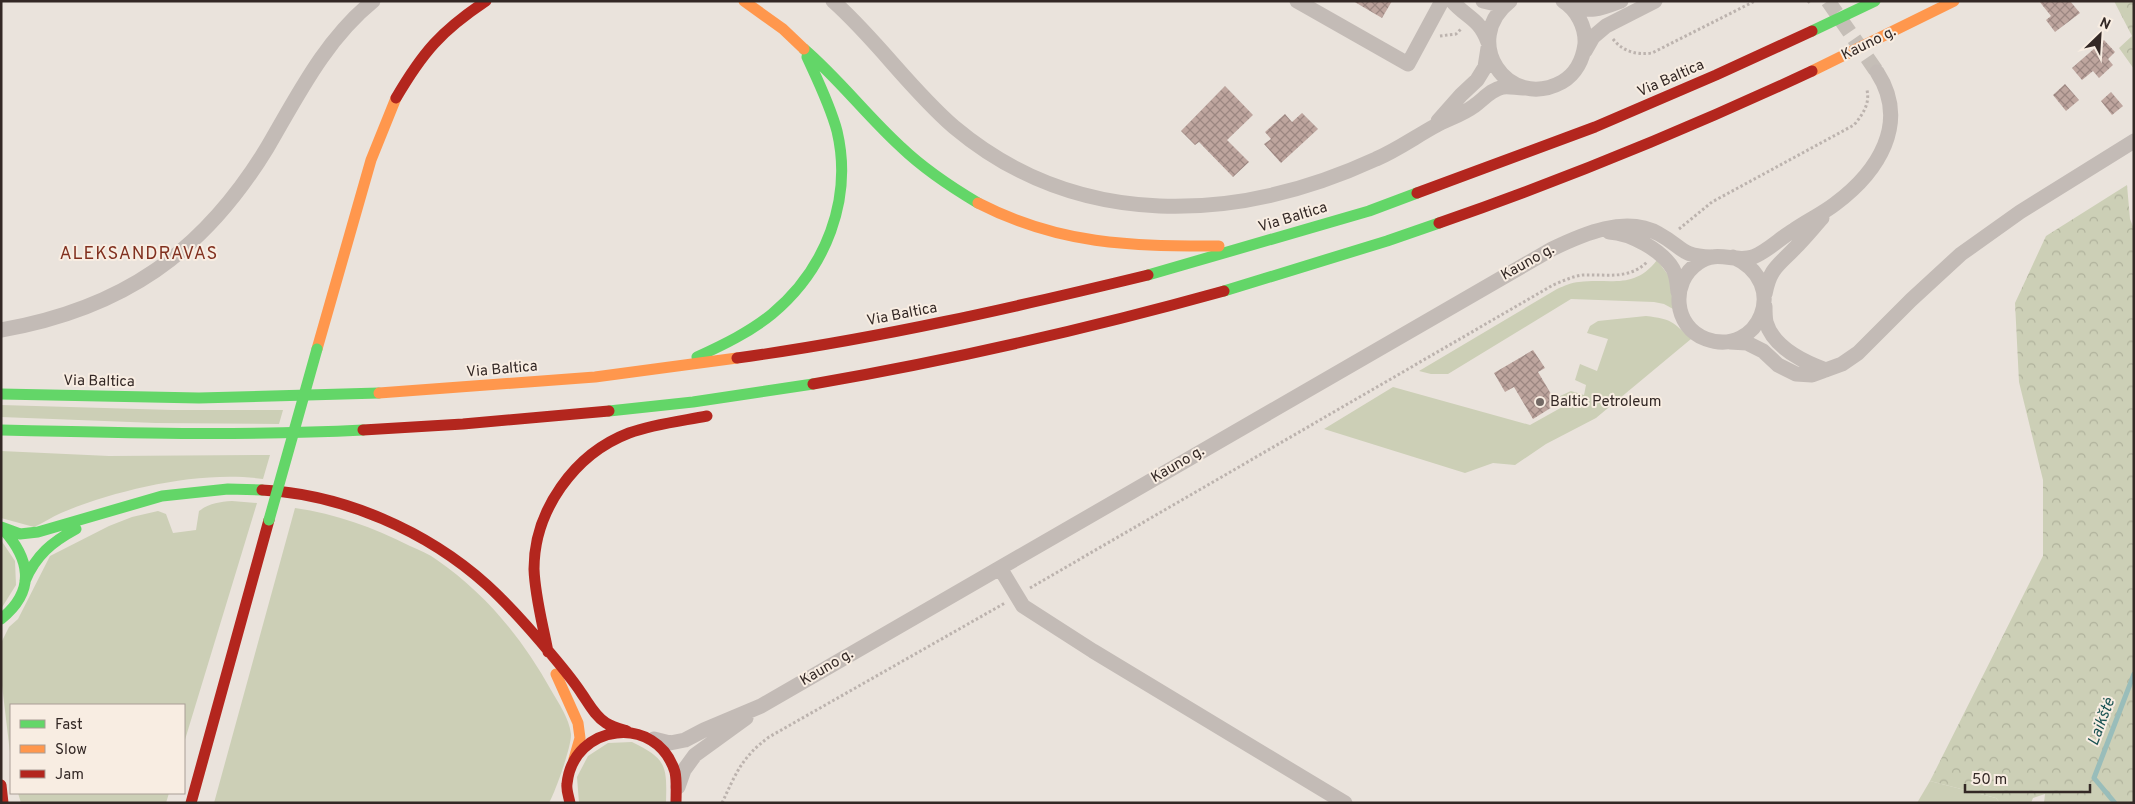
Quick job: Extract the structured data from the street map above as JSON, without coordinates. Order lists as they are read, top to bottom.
{
  "streets": {
    "main road": ["Kauno g.", "Via Baltica"]
  },
  "districts": ["ALEKSANDRAVAS"],
  "water": ["Laikštė"],
  "places": ["Baltic Petroleum"],
  "legend": ["Fast", "Slow", "Jam"],
  "scale_bar": "50 m",
  "north": "top right"
}
